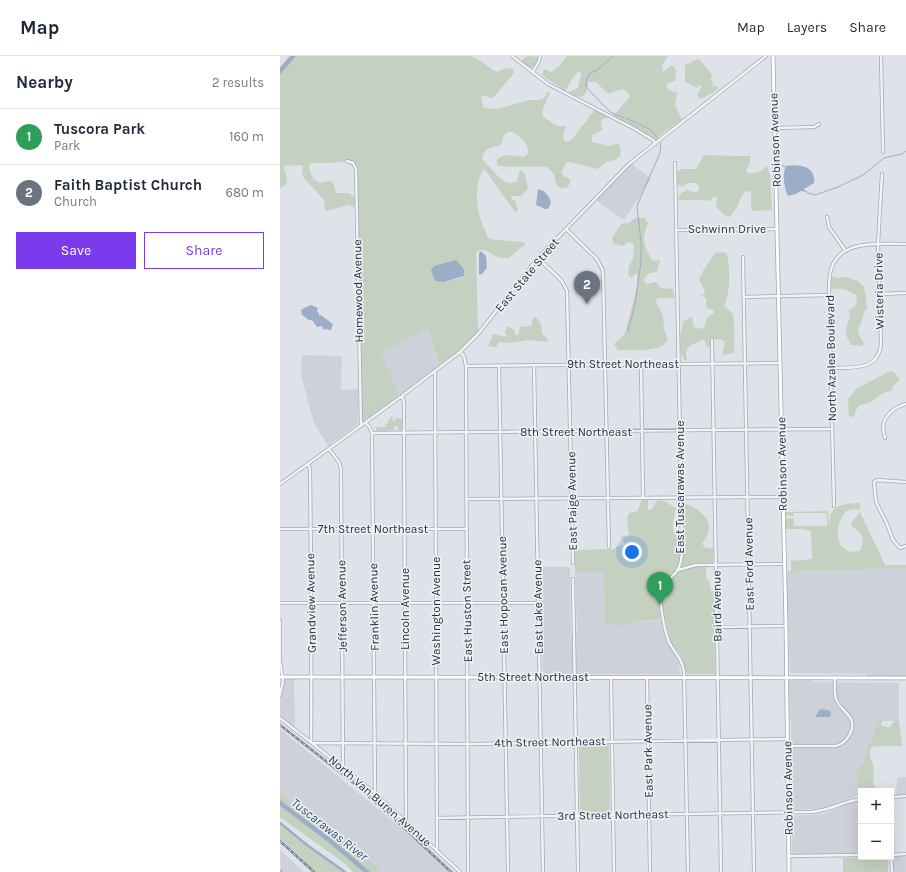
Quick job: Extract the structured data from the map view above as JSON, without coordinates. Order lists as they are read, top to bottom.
{
  "streets": {
    "main road": ["Robinson Avenue", "5th Street Northeast"],
    "street": [
      "Schwinn Drive",
      "East State Street",
      "Homewood Avenue",
      "Wisteria Drive",
      "North Azalea Boulevard",
      "9th Street Northeast",
      "8th Street Northeast",
      "East Tuscarawas Avenue",
      "East Paige Avenue",
      "7th Street Northeast",
      "East Ford Avenue",
      "East Hopocan Avenue",
      "Grandview Avenue",
      "Jefferson Avenue",
      "Baird Avenue",
      "Franklin Avenue",
      "East Lake Avenue",
      "Lincoln Avenue",
      "Washington Avenue",
      "East Huston Street",
      "4th Street Northeast",
      "East Park Avenue",
      "North Van Buren Avenue",
      "3rd Street Northeast"
    ]
  },
  "crossings": [
    ["Robinson Avenue", "Schwinn Drive"],
    ["Robinson Avenue", "9th Street Northeast"],
    ["Robinson Avenue", "8th Street Northeast"],
    ["Robinson Avenue", "5th Street Northeast"],
    ["Robinson Avenue", "4th Street Northeast"],
    ["Robinson Avenue", "3rd Street Northeast"],
    ["Schwinn Drive", "East Tuscarawas Avenue"],
    ["East State Street", "Homewood Avenue"],
    ["East State Street", "East Paige Avenue"],
    ["East State Street", "Grandview Avenue"],
    ["East State Street", "Jefferson Avenue"],
    ["East State Street", "Lincoln Avenue"],
    ["East State Street", "Washington Avenue"],
    ["East State Street", "East Huston Street"],
    ["Wisteria Drive", "North Azalea Boulevard"],
    ["North Azalea Boulevard", "8th Street Northeast"],
    ["9th Street Northeast", "East Tuscarawas Avenue"],
    ["9th Street Northeast", "East Paige Avenue"],
    ["9th Street Northeast", "East Ford Avenue"],
    ["9th Street Northeast", "East Hopocan Avenue"],
    ["9th Street Northeast", "Baird Avenue"],
    ["9th Street Northeast", "East Lake Avenue"],
    ["9th Street Northeast", "East Huston Street"],
    ["8th Street Northeast", "East Tuscarawas Avenue"],
    ["8th Street Northeast", "East Paige Avenue"],
    ["8th Street Northeast", "East Ford Avenue"],
    ["8th Street Northeast", "East Hopocan Avenue"],
    ["8th Street Northeast", "Baird Avenue"],
    ["8th Street Northeast", "Franklin Avenue"],
    ["8th Street Northeast", "East Lake Avenue"],
    ["8th Street Northeast", "Lincoln Avenue"],
    ["8th Street Northeast", "Washington Avenue"],
    ["8th Street Northeast", "East Huston Street"],
    ["East Tuscarawas Avenue", "5th Street Northeast"],
    ["East Tuscarawas Avenue", "4th Street Northeast"],
    ["East Tuscarawas Avenue", "3rd Street Northeast"],
    ["7th Street Northeast", "Grandview Avenue"],
    ["7th Street Northeast", "Jefferson Avenue"],
    ["7th Street Northeast", "Franklin Avenue"],
    ["7th Street Northeast", "Lincoln Avenue"],
    ["7th Street Northeast", "Washington Avenue"],
    ["7th Street Northeast", "East Huston Street"],
    ["East Ford Avenue", "5th Street Northeast"],
    ["East Ford Avenue", "4th Street Northeast"],
    ["East Ford Avenue", "3rd Street Northeast"],
    ["East Hopocan Avenue", "5th Street Northeast"],
    ["East Hopocan Avenue", "4th Street Northeast"],
    ["East Hopocan Avenue", "3rd Street Northeast"],
    ["Grandview Avenue", "5th Street Northeast"],
    ["Grandview Avenue", "4th Street Northeast"],
    ["Grandview Avenue", "North Van Buren Avenue"],
    ["Jefferson Avenue", "5th Street Northeast"],
    ["Jefferson Avenue", "4th Street Northeast"],
    ["Jefferson Avenue", "North Van Buren Avenue"],
    ["Baird Avenue", "5th Street Northeast"],
    ["Baird Avenue", "4th Street Northeast"],
    ["Baird Avenue", "3rd Street Northeast"],
    ["Franklin Avenue", "5th Street Northeast"],
    ["Franklin Avenue", "4th Street Northeast"],
    ["Franklin Avenue", "North Van Buren Avenue"],
    ["East Lake Avenue", "5th Street Northeast"],
    ["East Lake Avenue", "4th Street Northeast"],
    ["East Lake Avenue", "3rd Street Northeast"],
    ["Lincoln Avenue", "5th Street Northeast"],
    ["Lincoln Avenue", "4th Street Northeast"],
    ["Lincoln Avenue", "North Van Buren Avenue"],
    ["Washington Avenue", "5th Street Northeast"],
    ["Washington Avenue", "4th Street Northeast"],
    ["Washington Avenue", "North Van Buren Avenue"],
    ["Washington Avenue", "3rd Street Northeast"],
    ["East Huston Street", "5th Street Northeast"],
    ["East Huston Street", "4th Street Northeast"],
    ["East Huston Street", "3rd Street Northeast"],
    ["5th Street Northeast", "East Park Avenue"],
    ["4th Street Northeast", "East Park Avenue"],
    ["4th Street Northeast", "North Van Buren Avenue"],
    ["East Park Avenue", "3rd Street Northeast"]
  ],
  "water": ["Tuscarawas River"],
  "page": {
    "header": "Map",
    "nav": ["Map", "Layers", "Share"],
    "heading": ["Nearby", "2 results"],
    "list": [
      {
        "mark": "1",
        "name": "Tuscora Park",
        "note": "Park",
        "value": "160 m"
      },
      {
        "mark": "2",
        "name": "Faith Baptist Church",
        "note": "Church",
        "value": "680 m"
      }
    ],
    "buttons": ["Save", "Share"],
    "pins": ["2", "1"],
    "map_buttons": ["+", "−"]
  }
}
